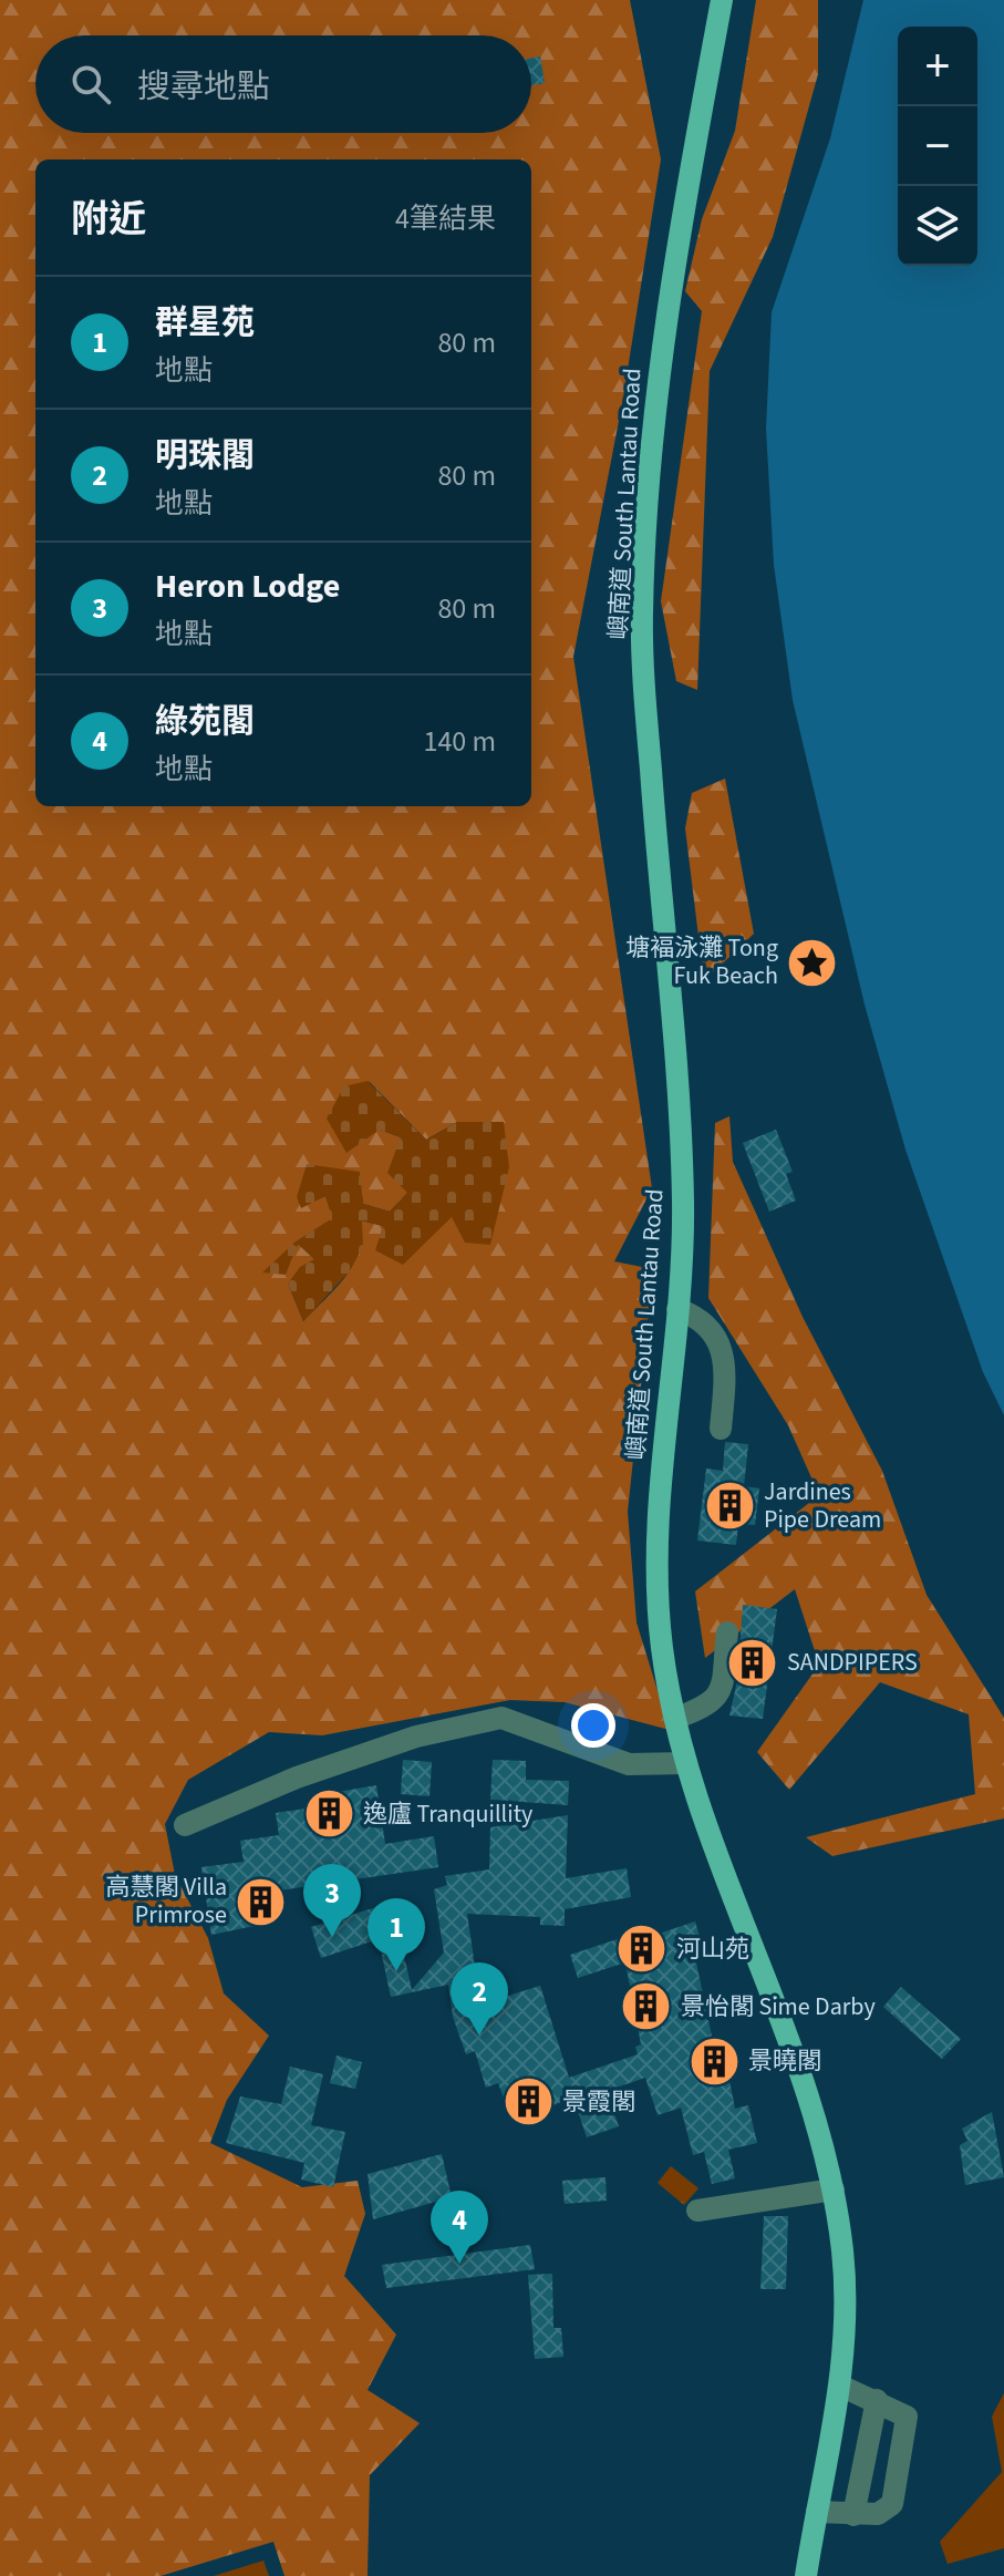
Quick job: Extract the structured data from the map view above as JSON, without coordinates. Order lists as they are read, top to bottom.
{
  "streets": {
    "main road": ["嶼南道 South Lantau Road"]
  },
  "places": {
    "place": ["塘褔泳灘 Tong Fuk Beach"],
    "building": [
      "Jardines Pipe Dream",
      "SANDPIPERS",
      "逸廬 Tranquillity",
      "高慧閣 Villa Primrose",
      "河山苑",
      "景怡閣 Sime Darby",
      "景曉閣",
      "景霞閣"
    ]
  },
  "page": {
    "map_buttons": ["+", "−"],
    "search": "搜尋地點",
    "heading": ["附近", "4筆結果"],
    "list": [
      {
        "mark": "1",
        "name": "群星苑",
        "note": "地點",
        "value": "80 m"
      },
      {
        "mark": "2",
        "name": "明珠閣",
        "note": "地點",
        "value": "80 m"
      },
      {
        "mark": "3",
        "name": "Heron Lodge",
        "note": "地點",
        "value": "80 m"
      },
      {
        "mark": "4",
        "name": "綠苑閣",
        "note": "地點",
        "value": "140 m"
      }
    ],
    "pins": [
      "3",
      "1",
      "2",
      "4"
    ]
  }
}
